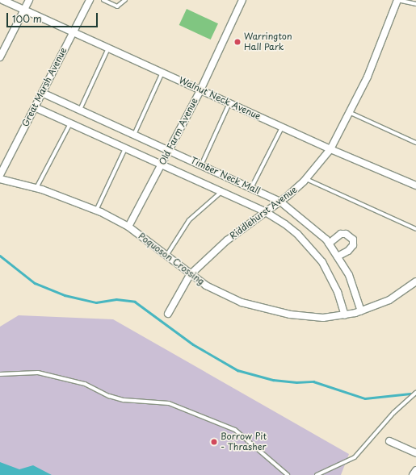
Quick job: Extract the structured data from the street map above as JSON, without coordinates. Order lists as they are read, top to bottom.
{
  "streets": {
    "street": [
      "Great Marsh Avenue",
      "Walnut Neck Avenue",
      "Old Farm Avenue",
      "Timber Neck Mall",
      "Riddlehurst Avenue",
      "Poquoson Crossing"
    ]
  },
  "crossings": [
    ["Great Marsh Avenue", "Walnut Neck Avenue"],
    ["Great Marsh Avenue", "Timber Neck Mall"],
    ["Walnut Neck Avenue", "Old Farm Avenue"],
    ["Walnut Neck Avenue", "Riddlehurst Avenue"],
    ["Old Farm Avenue", "Timber Neck Mall"],
    ["Old Farm Avenue", "Poquoson Crossing"],
    ["Timber Neck Mall", "Riddlehurst Avenue"],
    ["Timber Neck Mall", "Poquoson Crossing"],
    ["Riddlehurst Avenue", "Poquoson Crossing"]
  ],
  "places": ["Warrington Hall Park", "Borrow Pit - Thrasher"],
  "scale_bar": "100 m"
}
